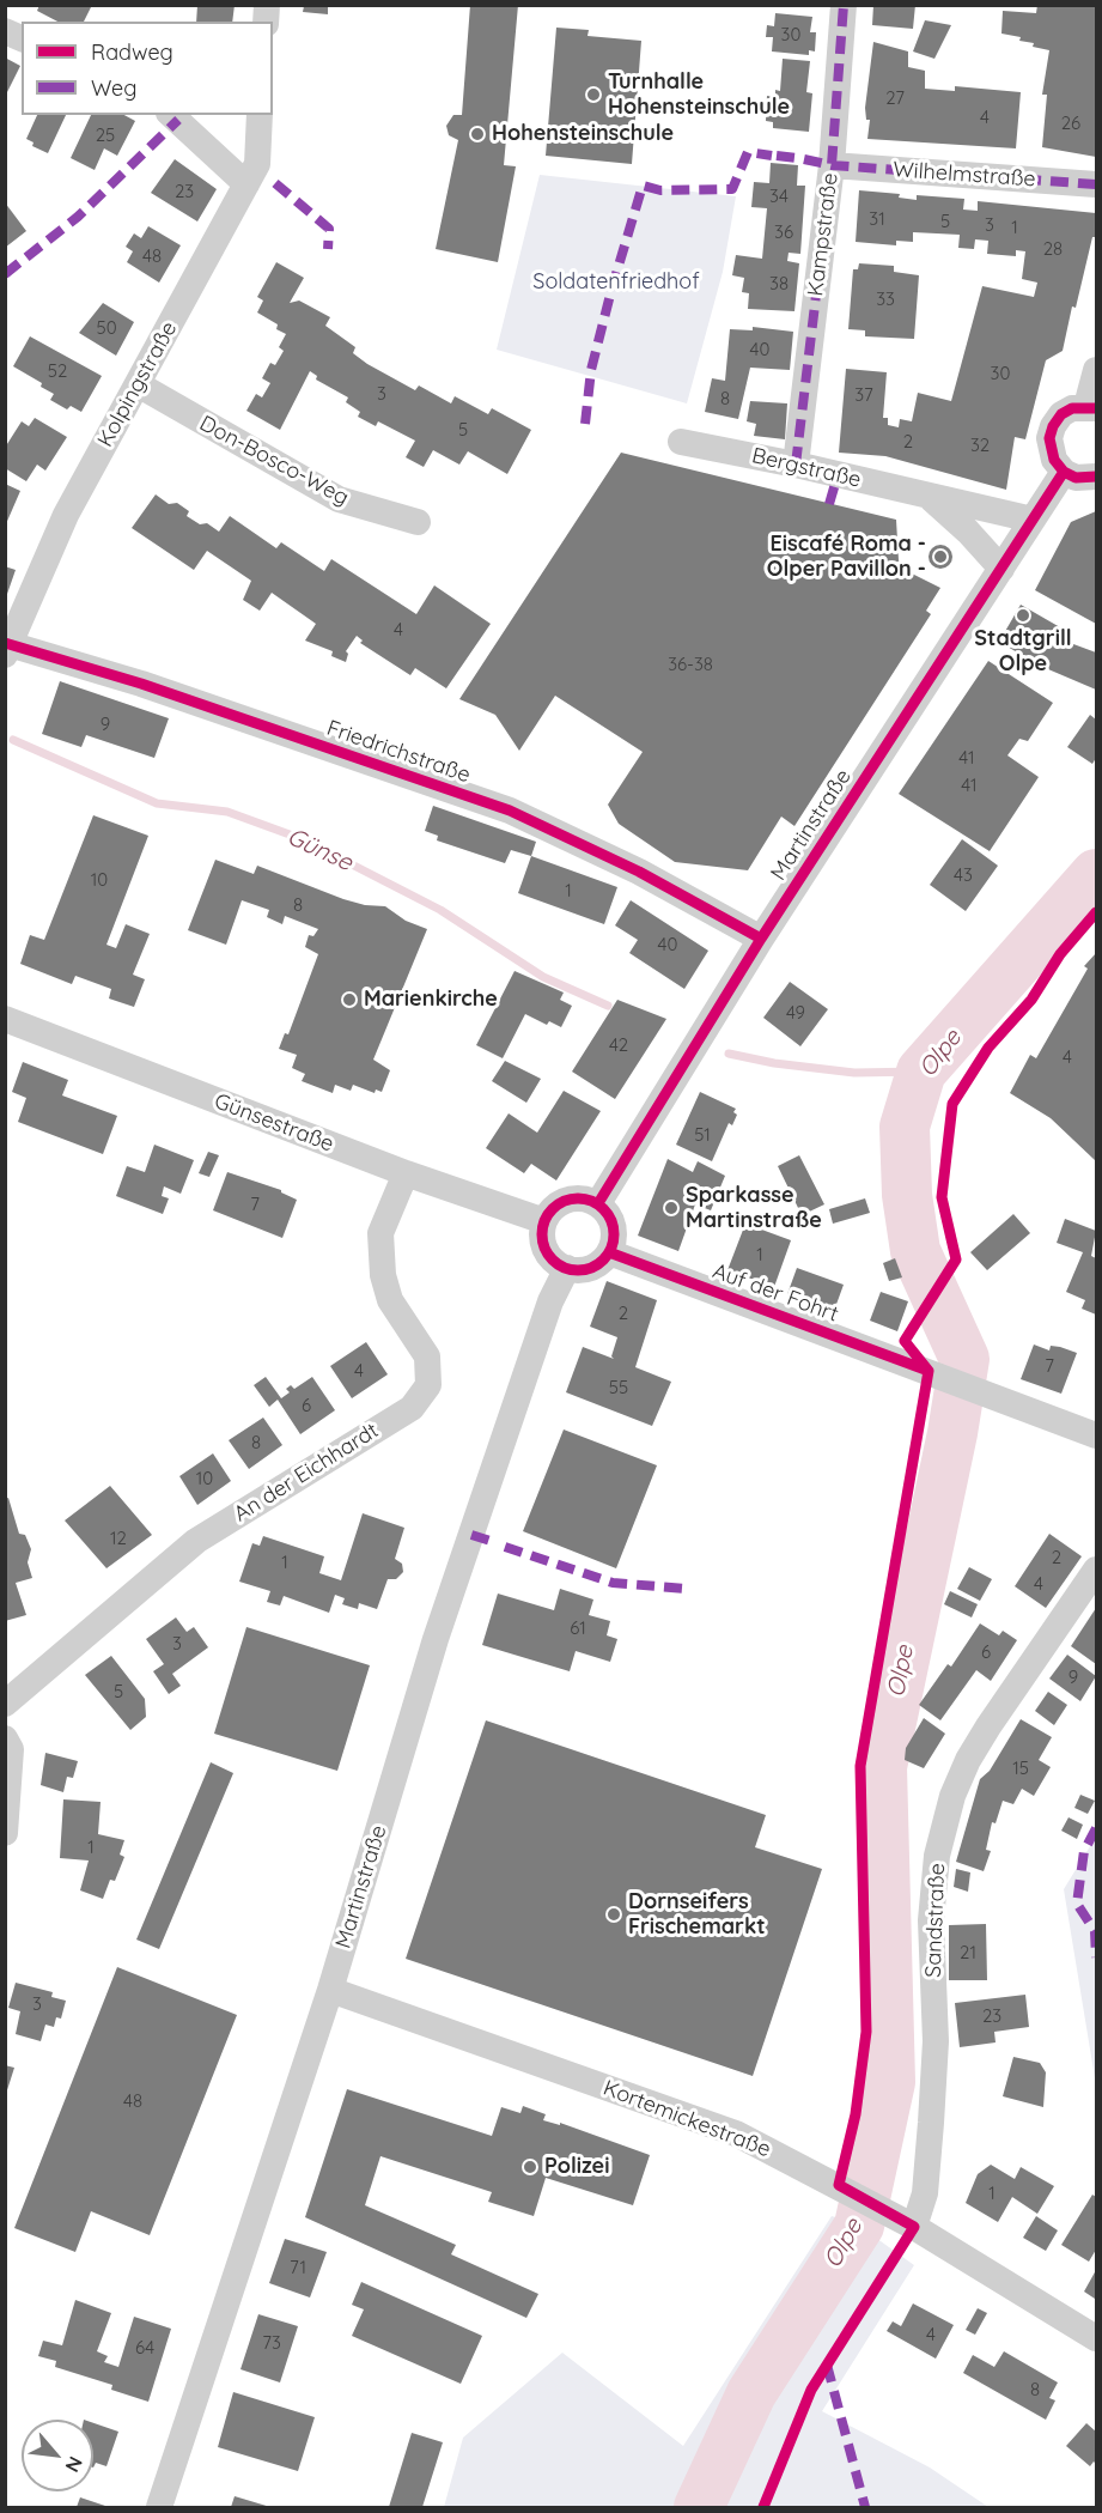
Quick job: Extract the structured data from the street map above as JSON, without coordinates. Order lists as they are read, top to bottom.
{
  "streets": {
    "street": [
      "Wilhelmstraße",
      "Kampstraße",
      "Kolpingstraße",
      "Don-Bosco-Weg",
      "Bergstraße",
      "Friedrichstraße",
      "Martinstraße",
      "Günsestraße",
      "Auf der Fohrt",
      "An der Eichhardt",
      "Sandstraße",
      "Kortemickestraße"
    ]
  },
  "crossings": [
    ["Wilhelmstraße", "Kampstraße"],
    ["Kampstraße", "Bergstraße"],
    ["Kolpingstraße", "Don-Bosco-Weg"],
    ["Kolpingstraße", "Friedrichstraße"],
    ["Bergstraße", "Martinstraße"],
    ["Friedrichstraße", "Martinstraße"],
    ["Martinstraße", "Günsestraße"],
    ["Martinstraße", "Auf der Fohrt"],
    ["Martinstraße", "Kortemickestraße"],
    ["Günsestraße", "Auf der Fohrt"],
    ["Günsestraße", "An der Eichhardt"],
    ["Sandstraße", "Kortemickestraße"]
  ],
  "water": ["Günse", "Olpe"],
  "parks": ["Soldatenfriedhof"],
  "places": [
    "Turnhalle Hohensteinschule",
    "Hohensteinschule",
    "Eiscafé Roma - Olper Pavillon -",
    "Stadtgrill Olpe",
    "Marienkirche",
    "Sparkasse Martinstraße",
    "Dornseifers Frischemarkt",
    "Polizei"
  ],
  "house_numbers": [
    "30",
    "27",
    "4",
    "26",
    "25",
    "23",
    "34",
    "31",
    "5",
    "3",
    "1",
    "36",
    "28",
    "48",
    "38",
    "33",
    "50",
    "40",
    "52",
    "30",
    "3",
    "37",
    "8",
    "5",
    "2",
    "32",
    "4",
    "36-38",
    "9",
    "41",
    "41",
    "43",
    "10",
    "1",
    "8",
    "40",
    "49",
    "42",
    "4",
    "51",
    "7",
    "1",
    "2",
    "7",
    "4",
    "55",
    "6",
    "8",
    "10",
    "12",
    "2",
    "1",
    "4",
    "61",
    "3",
    "6",
    "9",
    "5",
    "15",
    "1",
    "21",
    "3",
    "23",
    "48",
    "1",
    "71",
    "4",
    "73",
    "64",
    "8"
  ],
  "legend": ["Radweg", "Weg"],
  "north": "bottom right"
}
